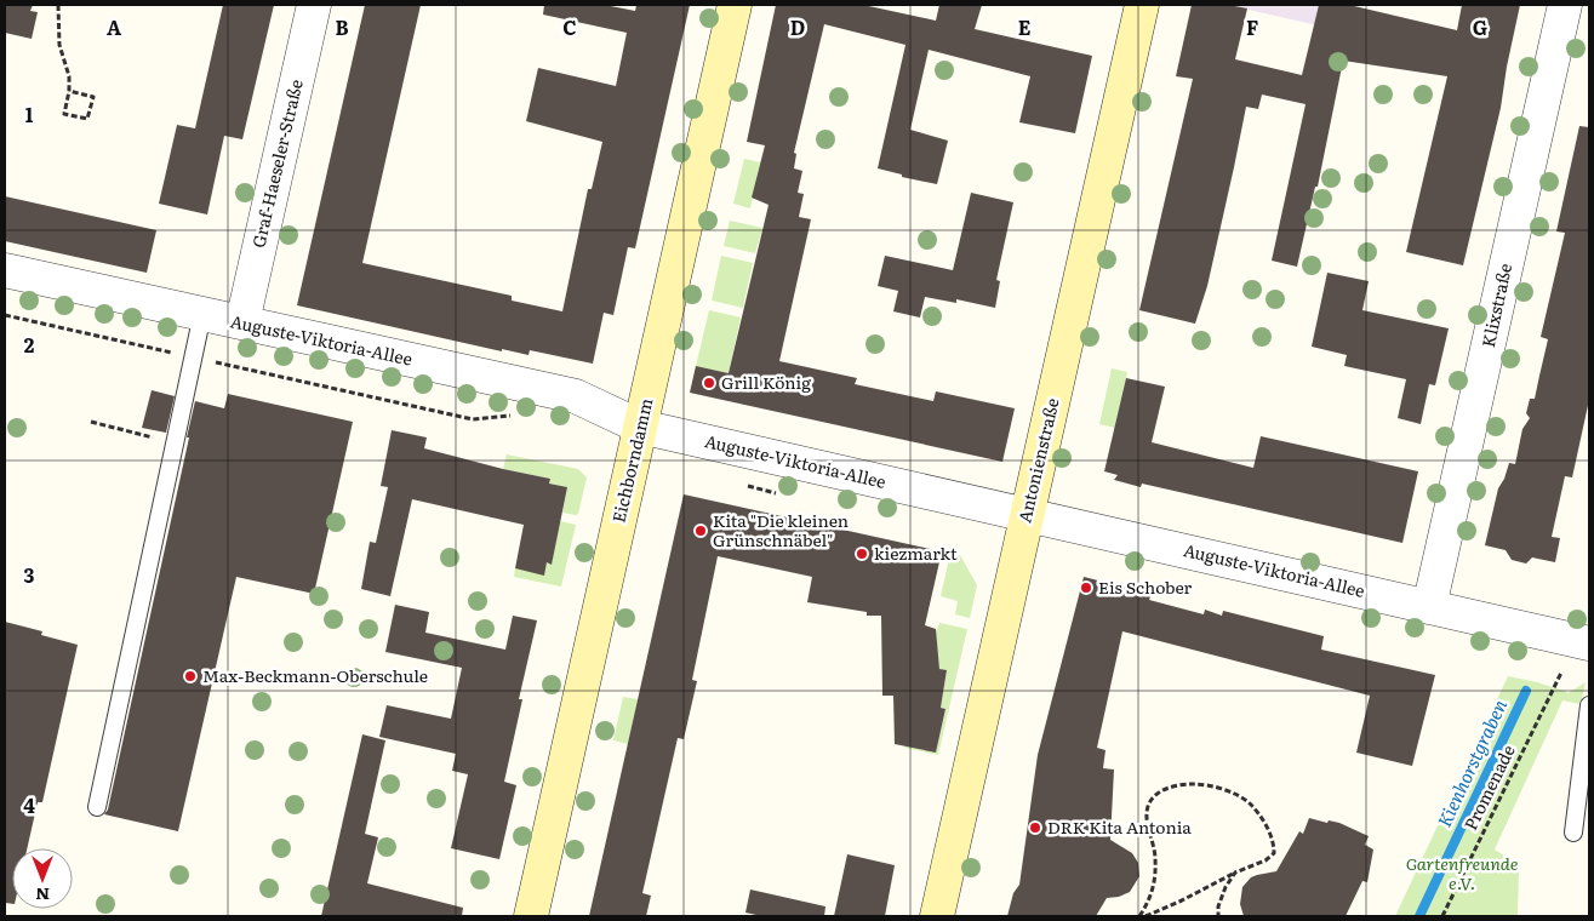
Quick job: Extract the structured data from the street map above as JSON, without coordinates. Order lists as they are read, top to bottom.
{
  "streets": {
    "main road": ["Eichborndamm", "Antonienstraße"],
    "street": ["Graf-Haeseler-Straße", "Klixstraße", "Auguste-Viktoria-Allee"],
    "path": ["Promenade"]
  },
  "crossings": [
    ["Graf-Haeseler-Straße", "Auguste-Viktoria-Allee"],
    ["Klixstraße", "Auguste-Viktoria-Allee"],
    ["Auguste-Viktoria-Allee", "Eichborndamm"],
    ["Auguste-Viktoria-Allee", "Antonienstraße"]
  ],
  "water": ["Kienhorstgraben"],
  "parks": ["Gartenfreunde e.V."],
  "places": [
    "Grill König",
    "Kita \"Die kleinen Grünschnäbel\"",
    "kiezmarkt",
    "Eis Schober",
    "Max-Beckmann-Oberschule",
    "DRK Kita Antonia"
  ],
  "north": "bottom",
  "grid": {
    "columns": [
      "A",
      "B",
      "C",
      "D",
      "E",
      "F",
      "G"
    ],
    "rows": [
      "1",
      "2",
      "3",
      "4"
    ]
  }
}
